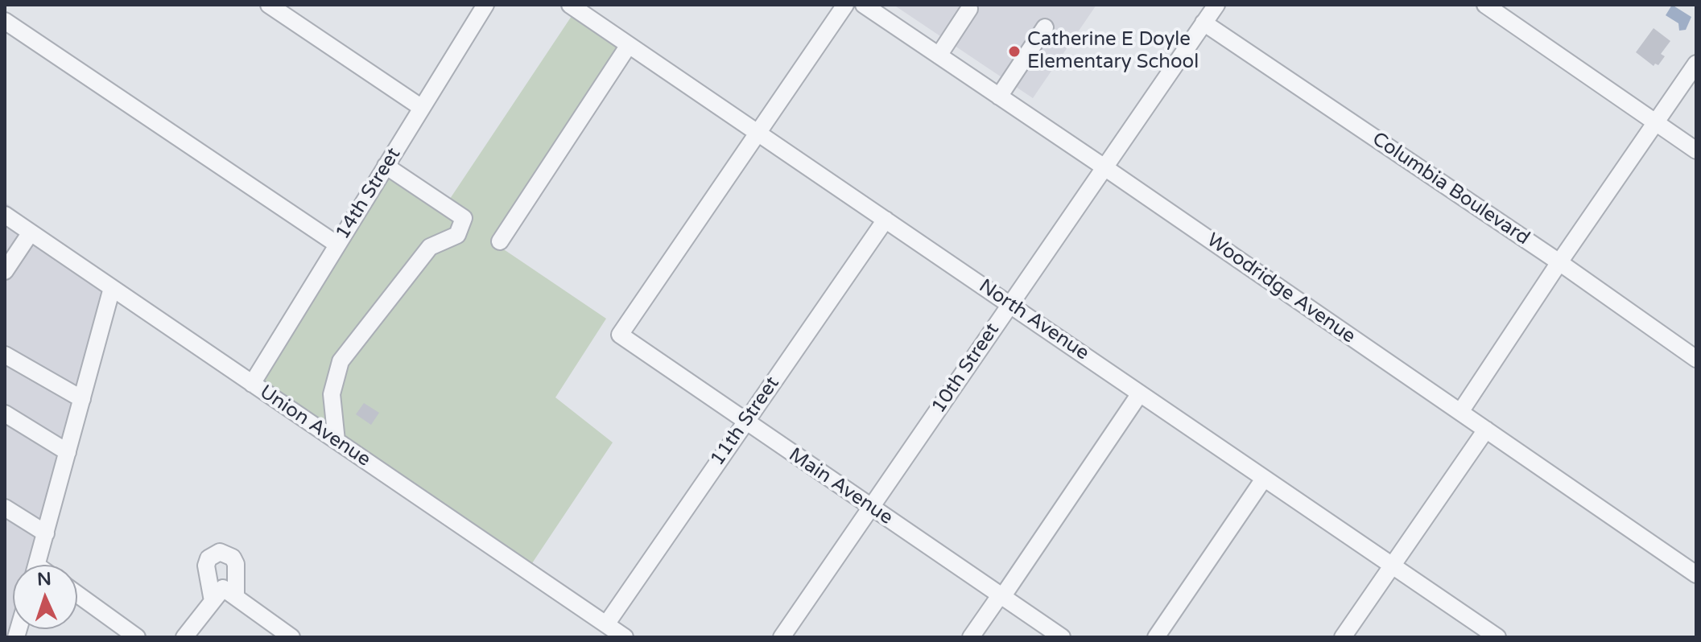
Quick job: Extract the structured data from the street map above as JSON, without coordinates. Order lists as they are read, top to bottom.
{
  "streets": {
    "street": [
      "Columbia Boulevard",
      "14th Street",
      "Woodridge Avenue",
      "North Avenue",
      "10th Street",
      "11th Street",
      "Union Avenue",
      "Main Avenue"
    ]
  },
  "crossings": [
    ["Columbia Boulevard", "10th Street"],
    ["14th Street", "Union Avenue"],
    ["Woodridge Avenue", "10th Street"],
    ["North Avenue", "10th Street"],
    ["North Avenue", "11th Street"],
    ["North Avenue", "Main Avenue"],
    ["10th Street", "Main Avenue"],
    ["11th Street", "Union Avenue"],
    ["11th Street", "Main Avenue"]
  ],
  "places": ["Catherine E Doyle Elementary School"],
  "north": "top"
}
